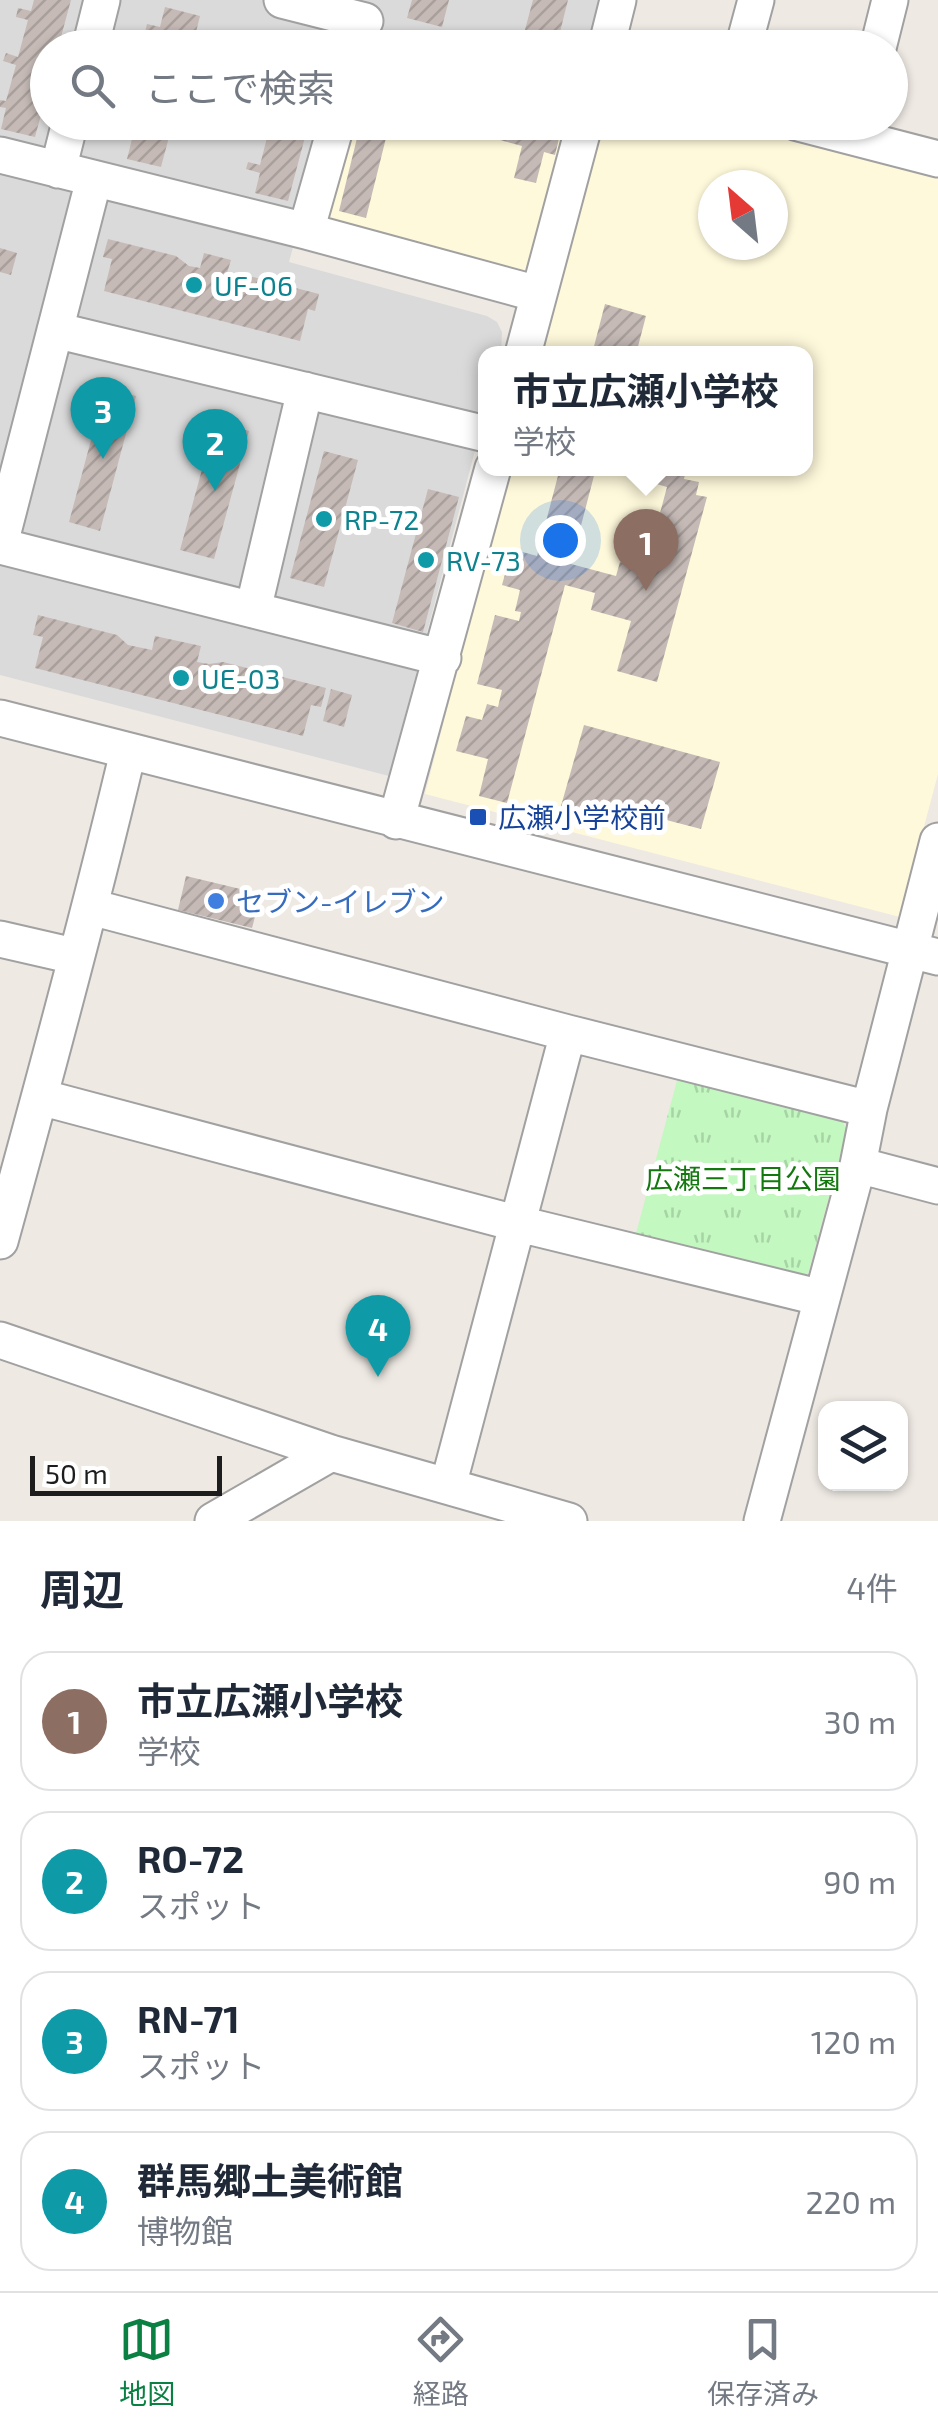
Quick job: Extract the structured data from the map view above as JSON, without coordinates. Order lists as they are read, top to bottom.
{
  "parks": ["広瀬三丁目公園"],
  "places": {
    "other": [
      "UF-06",
      "RP-72",
      "RV-73",
      "UE-03",
      "セブン-イレブン"
    ],
    "transit": ["広瀬小学校前"]
  },
  "scale_bar": "50 m",
  "north": "top left",
  "page": {
    "search": "ここで検索",
    "popup": ["市立広瀬小学校", "学校"],
    "pins": [
      "3",
      "2",
      "1",
      "4"
    ],
    "scale": "50 m",
    "heading": ["周辺", "4件"],
    "list": [
      {
        "mark": "1",
        "name": "市立広瀬小学校",
        "note": "学校",
        "value": "30 m"
      },
      {
        "mark": "2",
        "name": "RO-72",
        "note": "スポット",
        "value": "90 m"
      },
      {
        "mark": "3",
        "name": "RN-71",
        "note": "スポット",
        "value": "120 m"
      },
      {
        "mark": "4",
        "name": "群馬郷土美術館",
        "note": "博物館",
        "value": "220 m"
      }
    ],
    "nav": ["地図", "経路", "保存済み"]
  }
}
